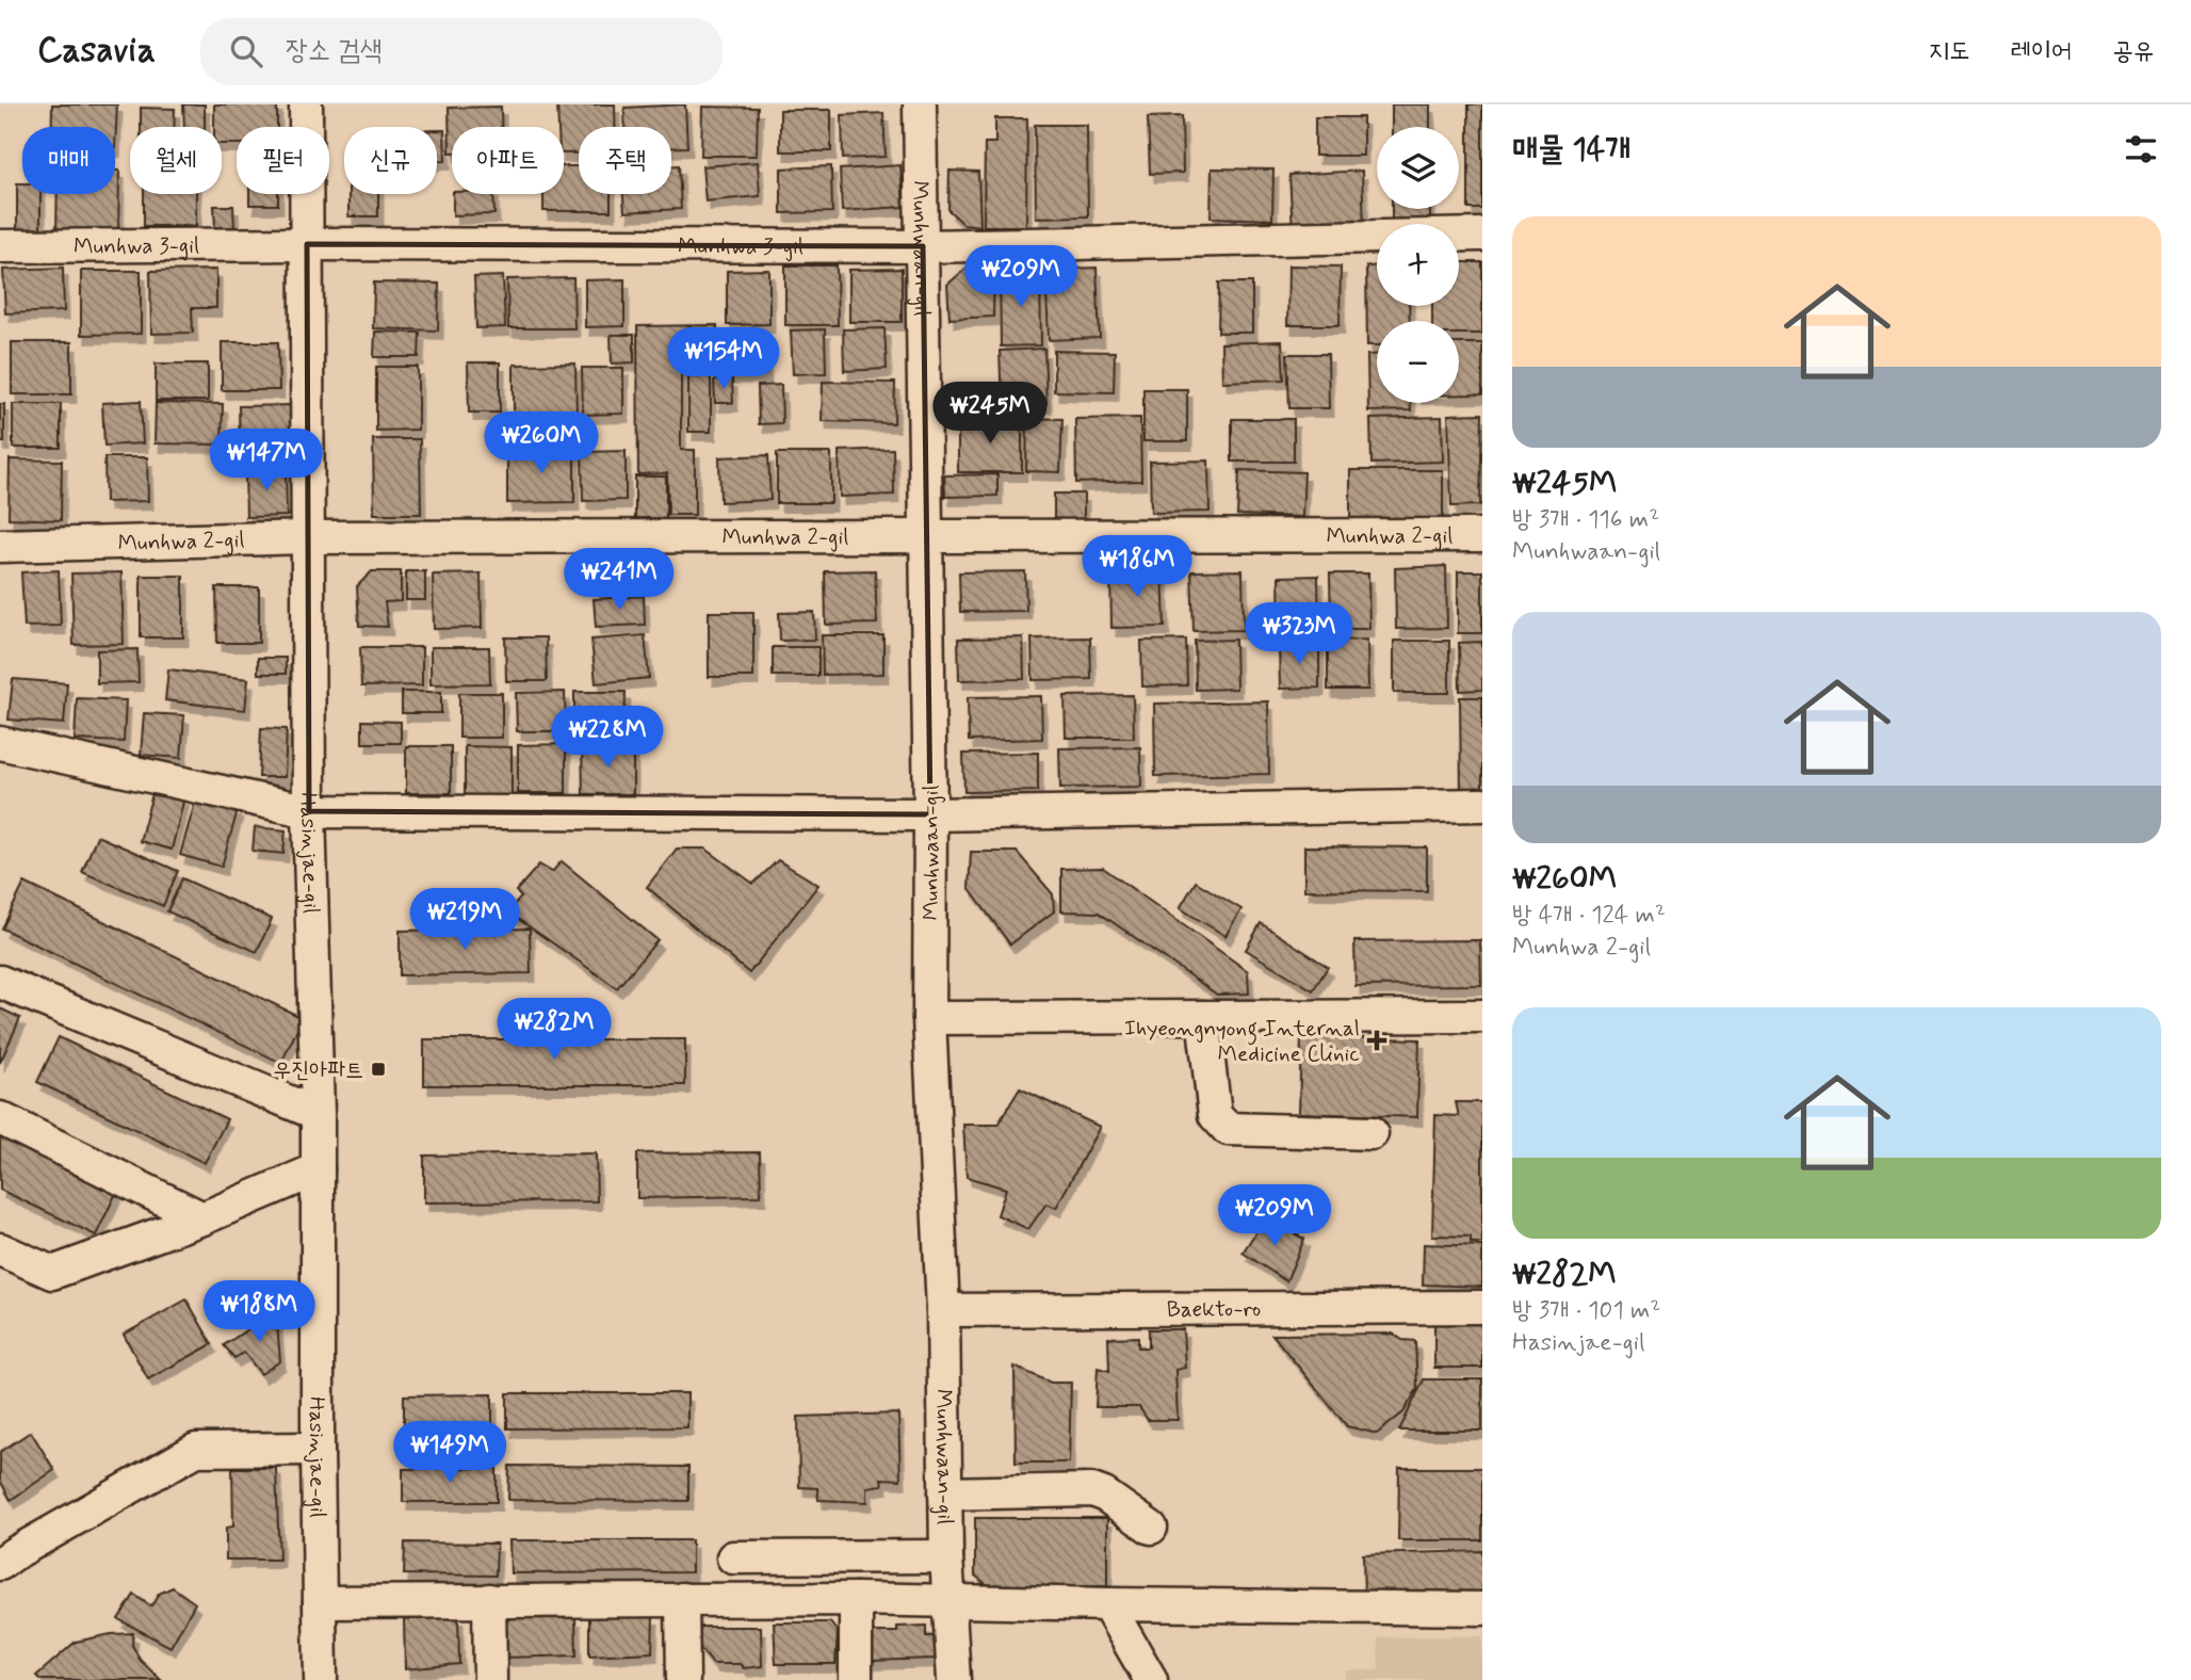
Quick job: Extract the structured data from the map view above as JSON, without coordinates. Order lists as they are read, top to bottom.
{
  "streets": {
    "street": [
      "Munhwa 3-gil",
      "Munhwaan-gil",
      "Munhwa 2-gil",
      "Hasinjae-gil",
      "Baekto-ro"
    ]
  },
  "crossings": [
    ["Munhwa 3-gil", "Munhwaan-gil"],
    ["Munhwa 3-gil", "Hasinjae-gil"],
    ["Munhwaan-gil", "Munhwa 2-gil"],
    ["Munhwaan-gil", "Baekto-ro"],
    ["Munhwa 2-gil", "Hasinjae-gil"]
  ],
  "places": {
    "health": ["Ihyeongnyong Internal Medicine Clinic"],
    "transit": ["우진아파트"]
  },
  "page": {
    "header": "Casavia",
    "search": "장소 검색",
    "nav": ["지도", "레이어", "공유"],
    "heading": "매물 14개",
    "map_buttons": ["+", "−"],
    "chip": [
      "매매",
      "월세",
      "필터",
      "신규",
      "아파트",
      "주택"
    ],
    "list": [
      {
        "name": "₩245M",
        "note": "방 3개 · 116 m² · Munhwaan-gil"
      },
      {
        "name": "₩260M",
        "note": "방 4개 · 124 m² · Munhwa 2-gil"
      },
      {
        "name": "₩282M",
        "note": "방 3개 · 101 m² · Hasinjae-gil"
      }
    ],
    "price": [
      "₩209M",
      "₩154M",
      "₩245M",
      "₩260M",
      "₩147M",
      "₩186M",
      "₩241M",
      "₩323M",
      "₩228M",
      "₩219M",
      "₩282M",
      "₩209M",
      "₩188M",
      "₩149M"
    ]
  }
}
